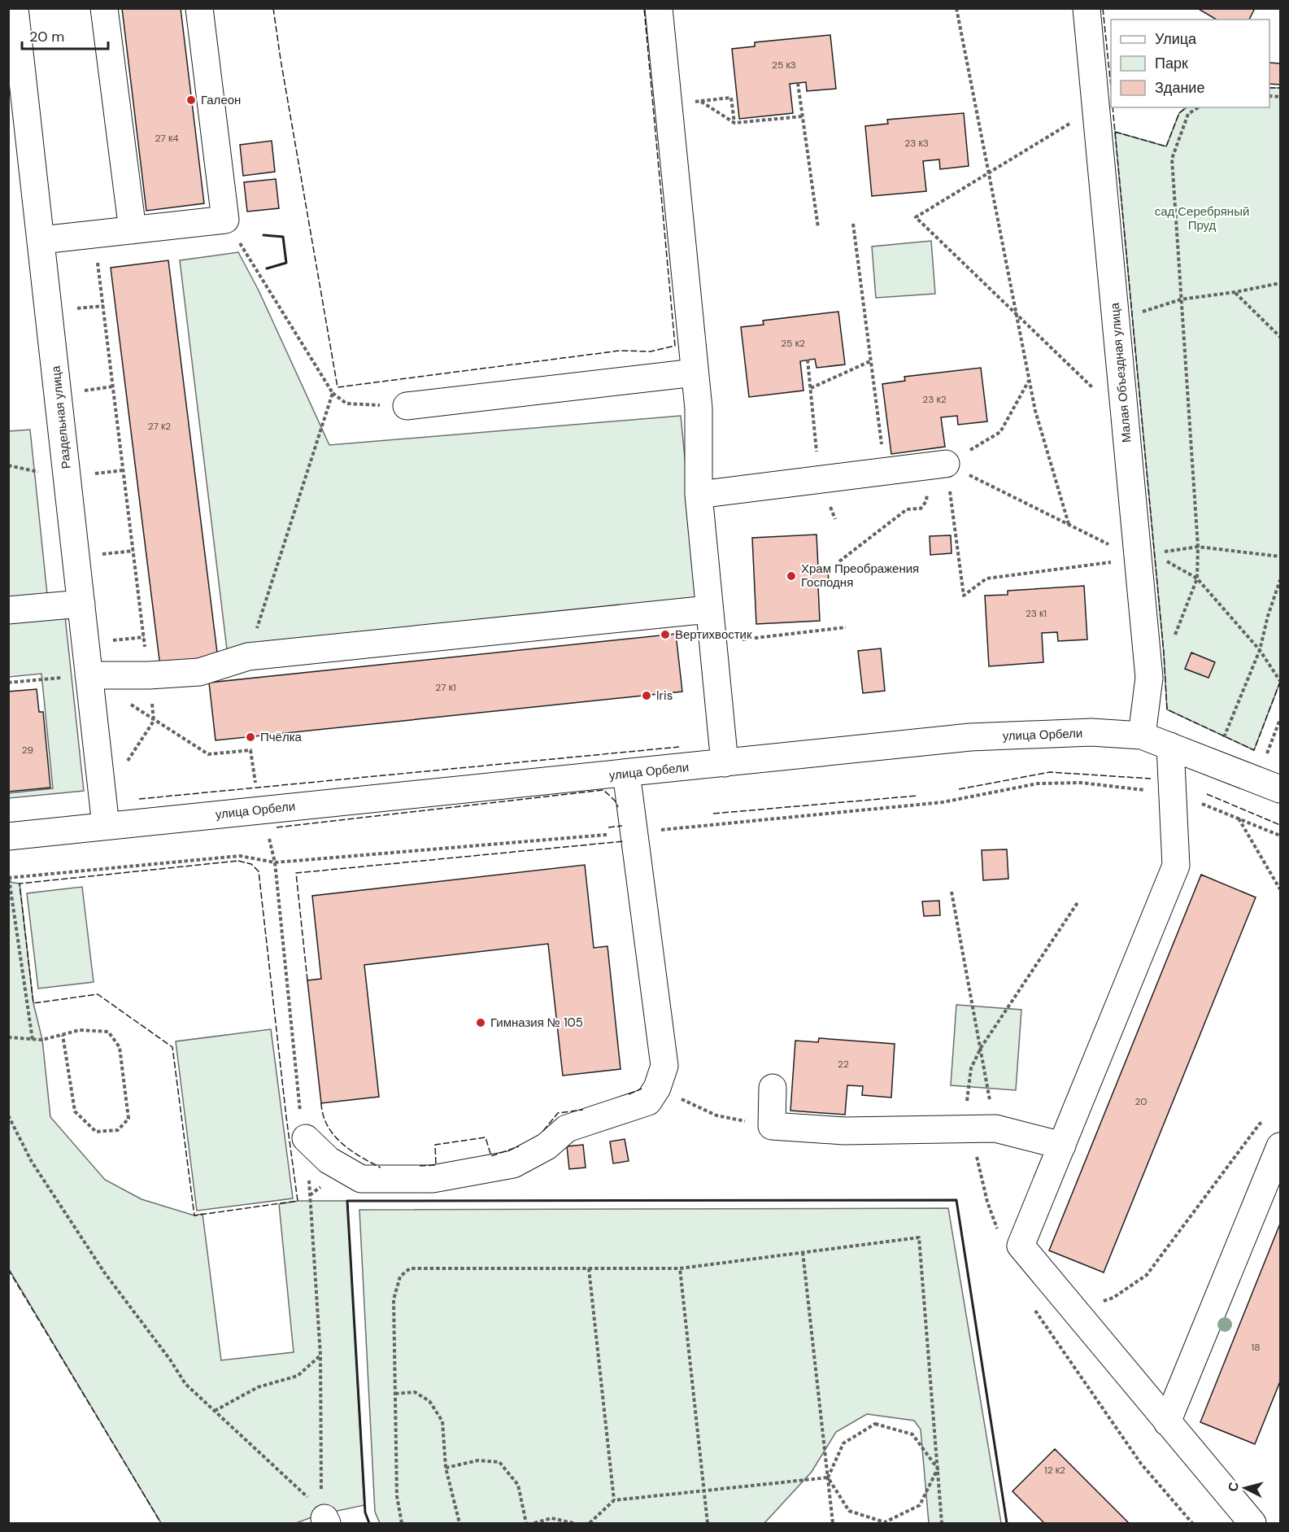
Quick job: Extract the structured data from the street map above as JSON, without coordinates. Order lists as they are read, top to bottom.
{
  "streets": {
    "street": ["Малая Объездная улица", "Раздельная улица", "улица Орбели"]
  },
  "crossings": [
    ["Малая Объездная улица", "улица Орбели"],
    ["Раздельная улица", "улица Орбели"]
  ],
  "parks": ["сад Серебряный Пруд"],
  "places": [
    "Галеон",
    "Храм Преображения Господня",
    "Вертихвостик",
    "Iris",
    "Пчёлка",
    "Гимназия № 105"
  ],
  "house_numbers": [
    "25 к3",
    "27 к4",
    "23 к3",
    "25 к2",
    "23 к2",
    "27 к2",
    "23 к1",
    "27 к1",
    "29",
    "22",
    "20",
    "18",
    "12 к2"
  ],
  "legend": ["Улица", "Парк", "Здание"],
  "scale_bar": "20 m",
  "north": "left"
}
